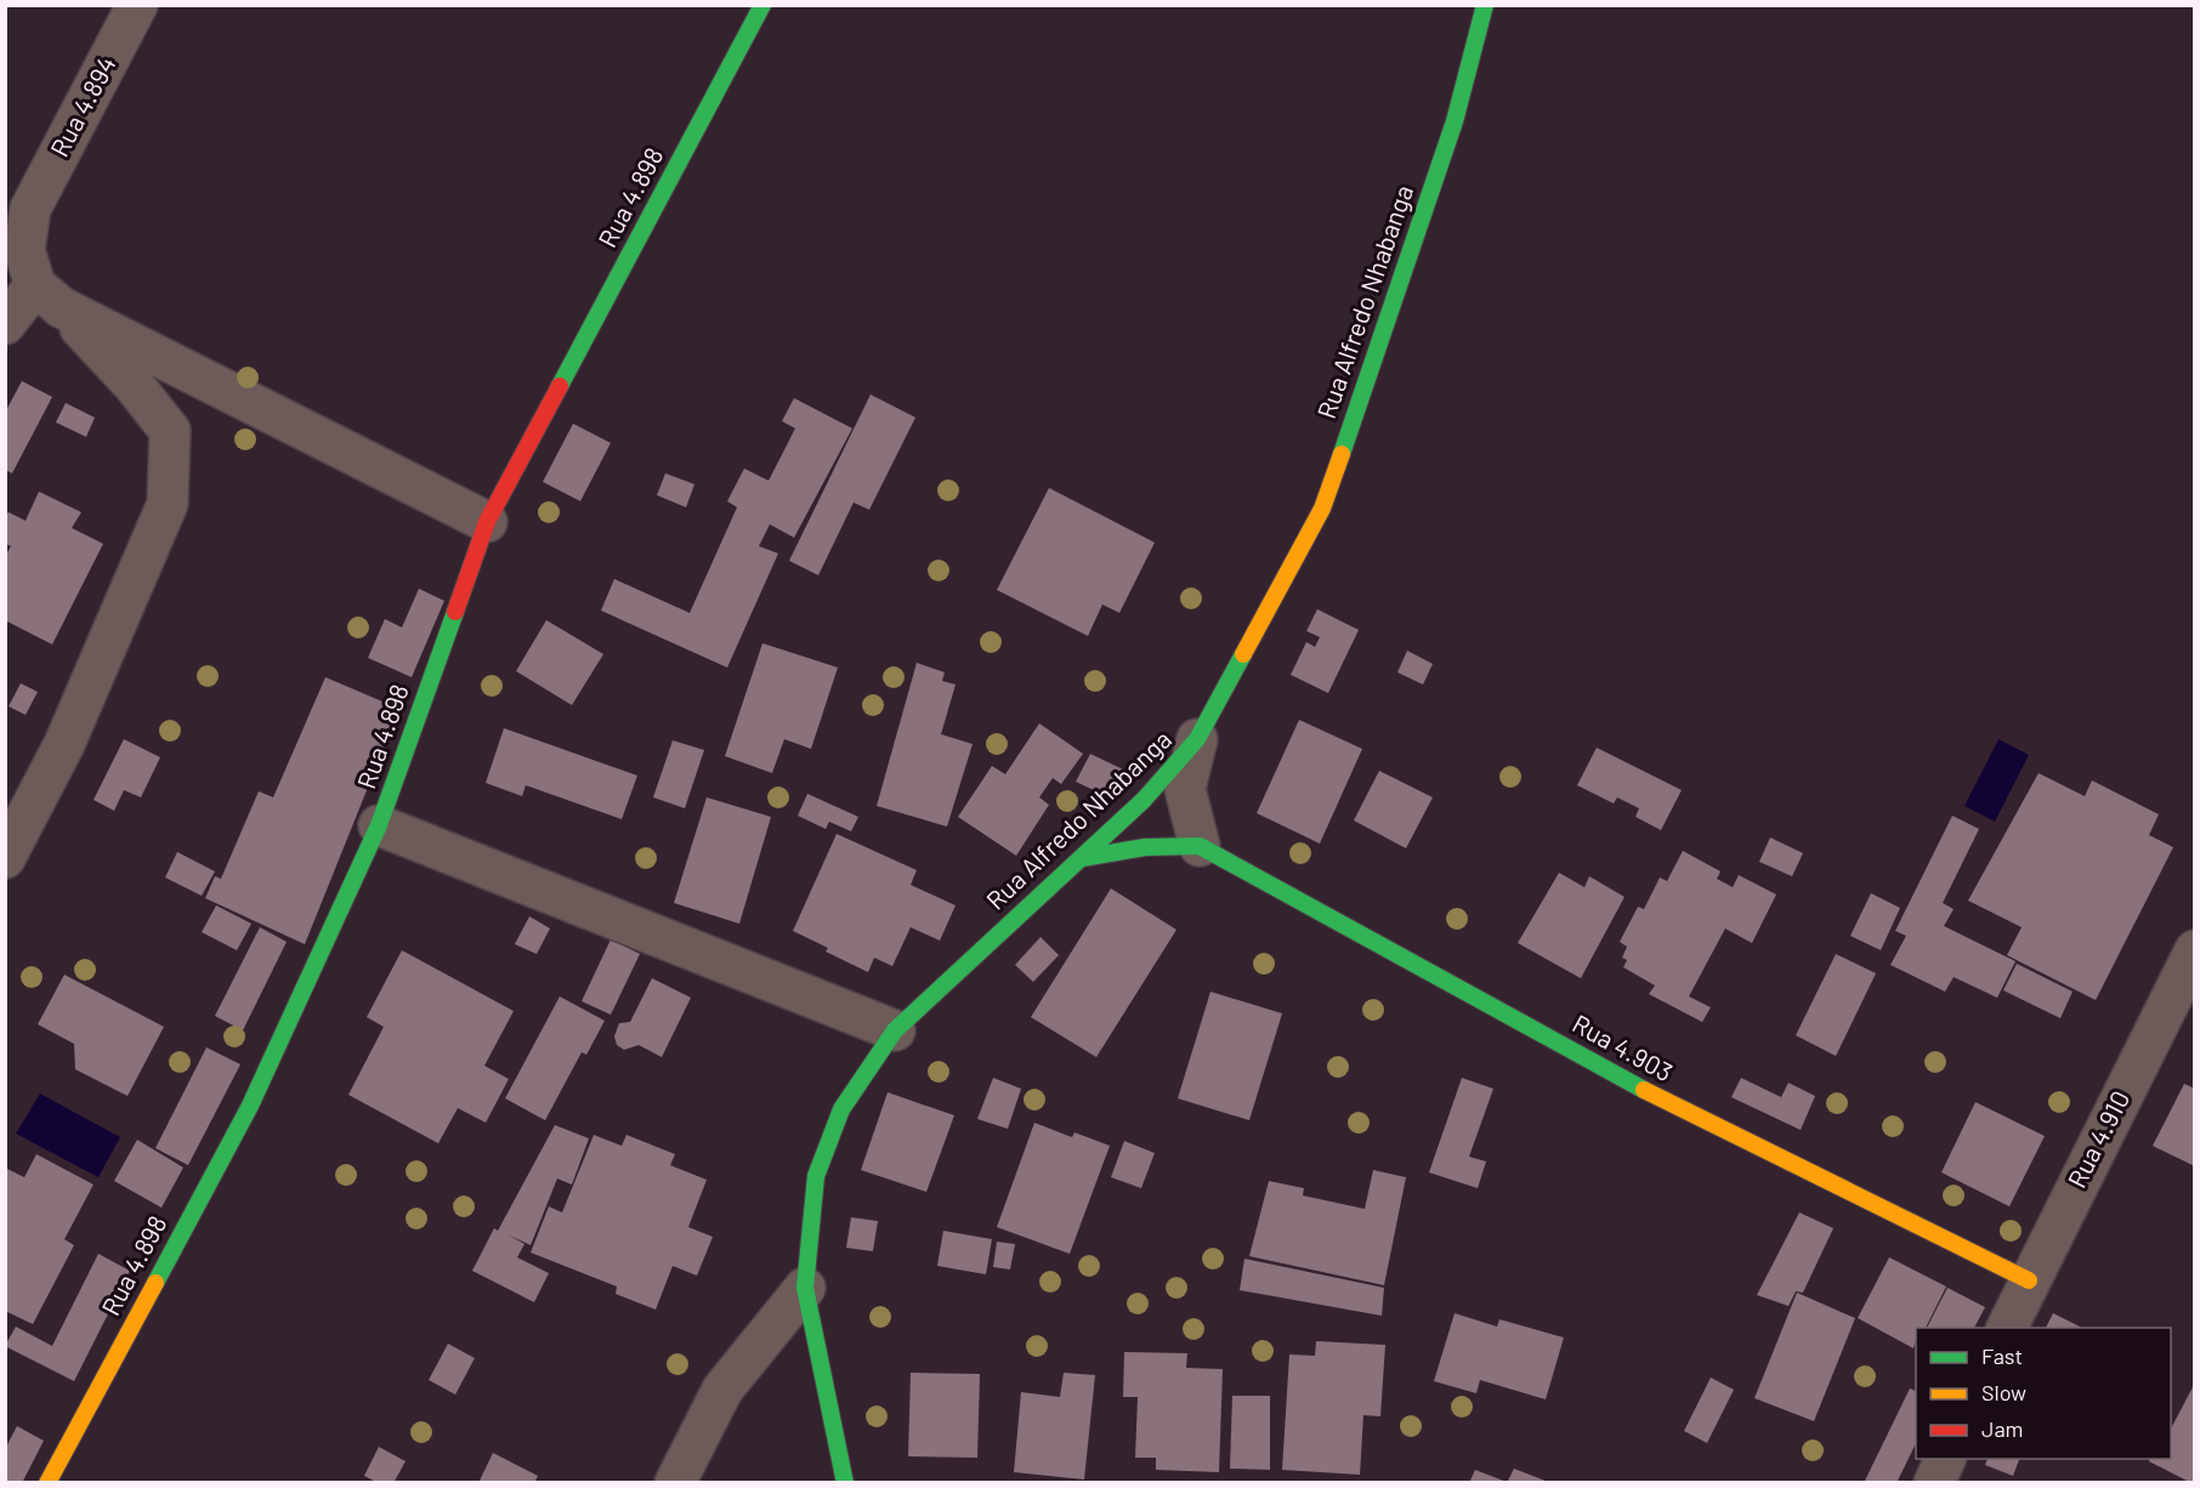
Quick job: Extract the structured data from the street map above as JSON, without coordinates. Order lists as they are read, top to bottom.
{
  "streets": {
    "street": [
      "Rua 4.894",
      "Rua 4.898",
      "Rua Alfredo Nhabanga",
      "Rua 4.903",
      "Rua 4.910"
    ]
  },
  "crossings": [
    ["Rua 4.903", "Rua 4.910"]
  ],
  "legend": ["Fast", "Slow", "Jam"]
}
